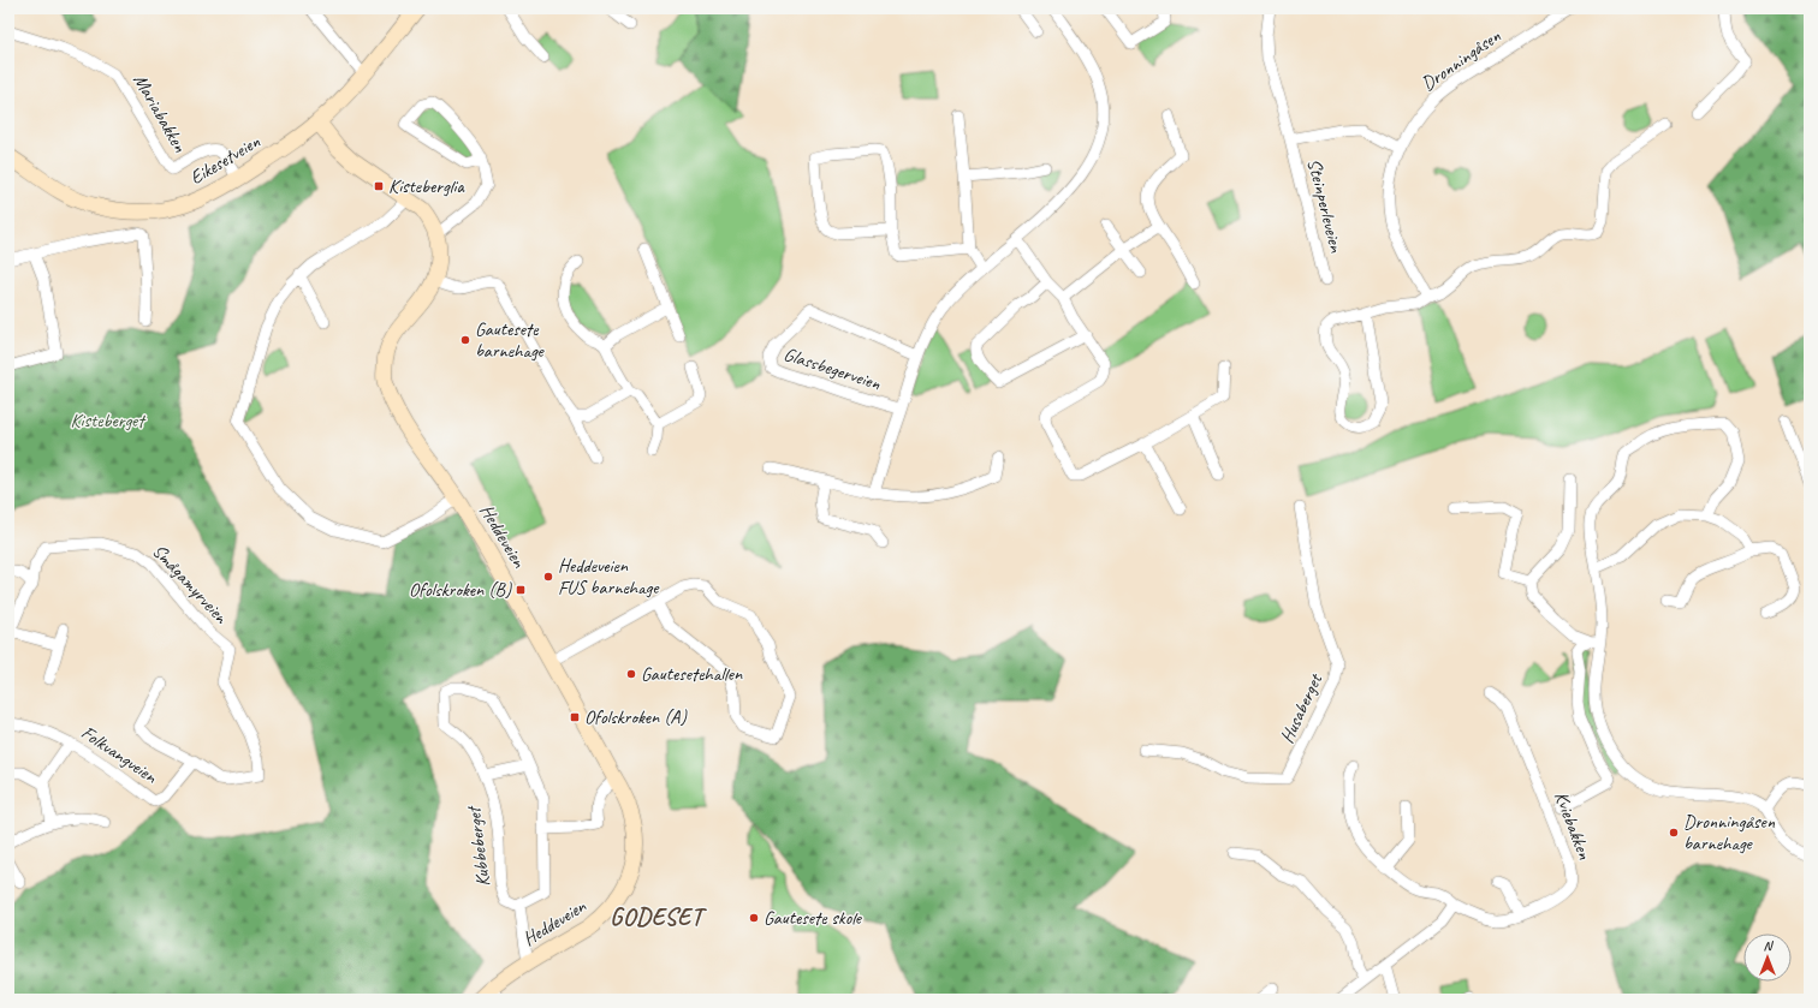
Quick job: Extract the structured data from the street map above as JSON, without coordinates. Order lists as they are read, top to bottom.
{
  "streets": {
    "street": [
      "Dronningåsen",
      "Mariabakken",
      "Eikesetveien",
      "Steinperleveien",
      "Glassbegerveien",
      "Heddeveien",
      "Smågamyrveien",
      "Husaberget",
      "Folkvangveien",
      "Kviebakken",
      "Kubbeberget"
    ]
  },
  "crossings": [
    ["Dronningåsen", "Steinperleveien"],
    ["Mariabakken", "Eikesetveien"],
    ["Eikesetveien", "Heddeveien"],
    ["Smågamyrveien", "Folkvangveien"]
  ],
  "districts": ["GODESET"],
  "parks": ["Kisteberget"],
  "places": {
    "transit": ["Kisteberglia", "Ofolskroken (B)", "Ofolskroken (A)"],
    "other": [
      "Gautesete barnehage",
      "Heddeveien FUS barnehage",
      "Gautesetehallen",
      "Dronningåsen barnehage",
      "Gautesete skole"
    ]
  },
  "north": "top"
}
